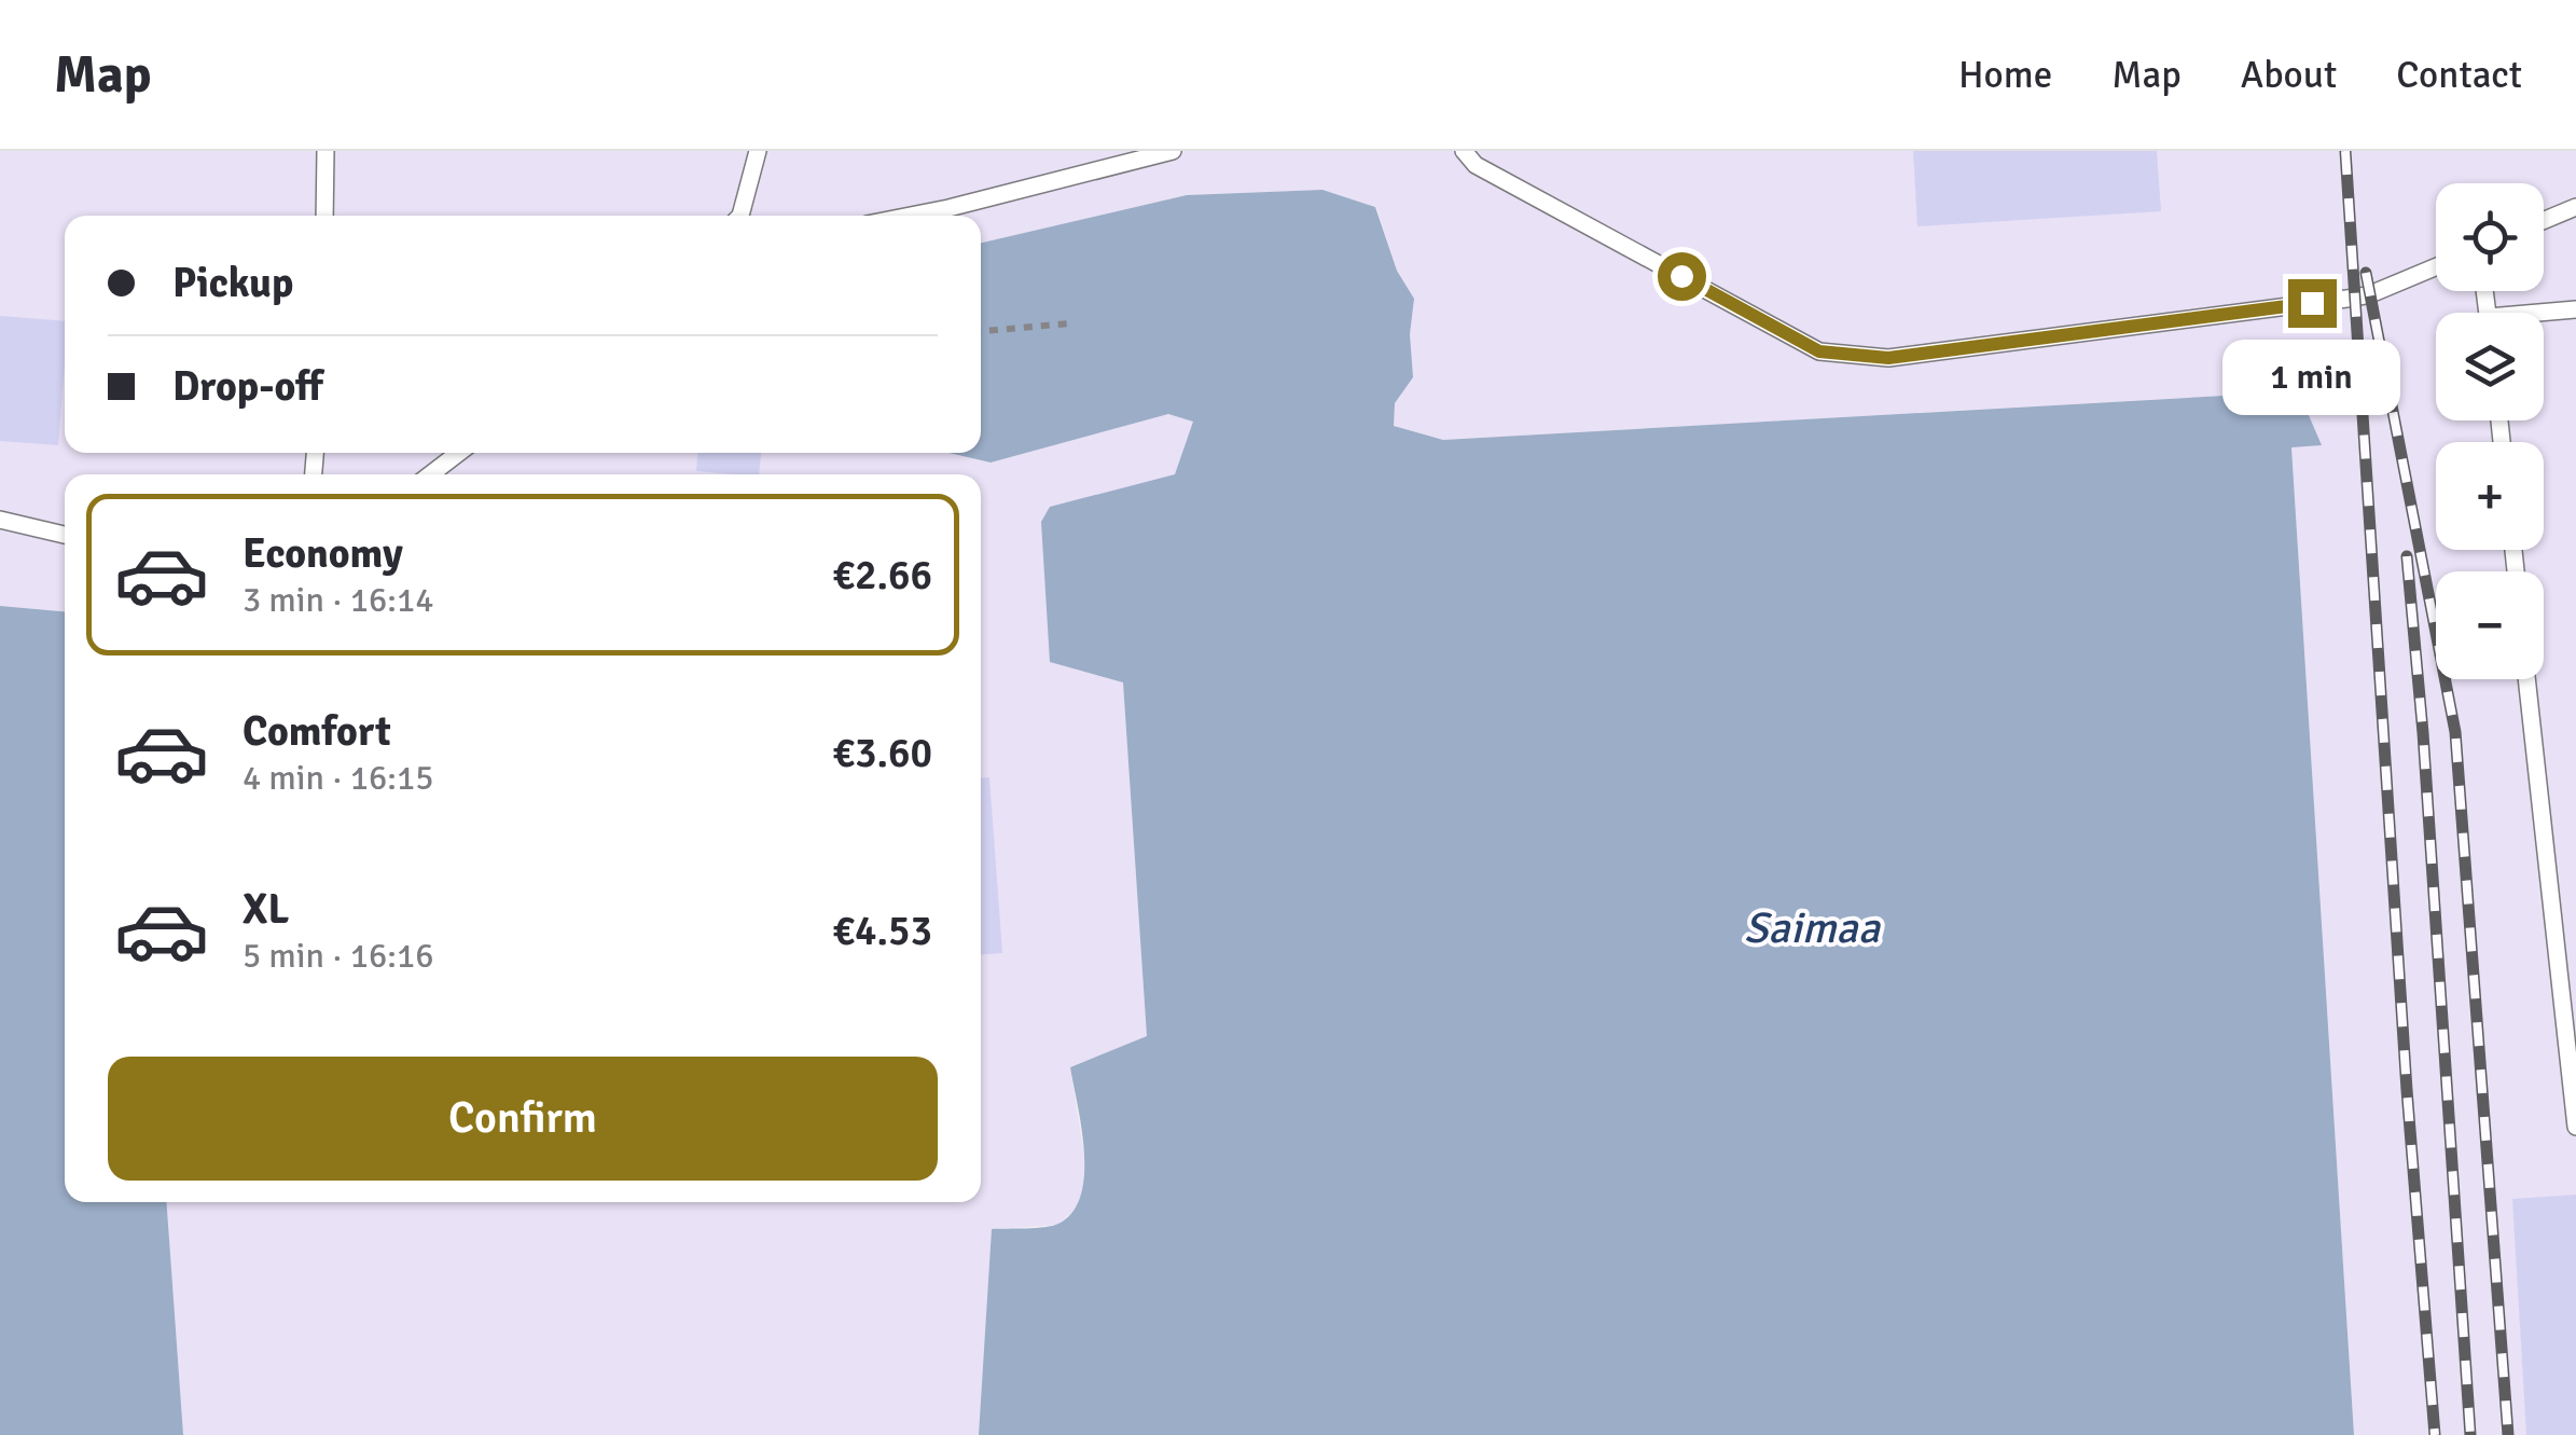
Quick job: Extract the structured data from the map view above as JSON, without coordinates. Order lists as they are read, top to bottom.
{
  "water": ["Saimaa"],
  "page": {
    "header": "Map",
    "nav": [
      "Home",
      "Map",
      "About",
      "Contact"
    ],
    "map_buttons": ["+", "−"],
    "banner": ["Pickup", "Drop-off"],
    "bubble": "1 min",
    "list": [
      {
        "name": "Economy",
        "note": "3 min · 16:14",
        "value": "€2.66"
      },
      {
        "name": "Comfort",
        "note": "4 min · 16:15",
        "value": "€3.60"
      },
      {
        "name": "XL",
        "note": "5 min · 16:16",
        "value": "€4.53"
      }
    ],
    "buttons": "Confirm"
  }
}
